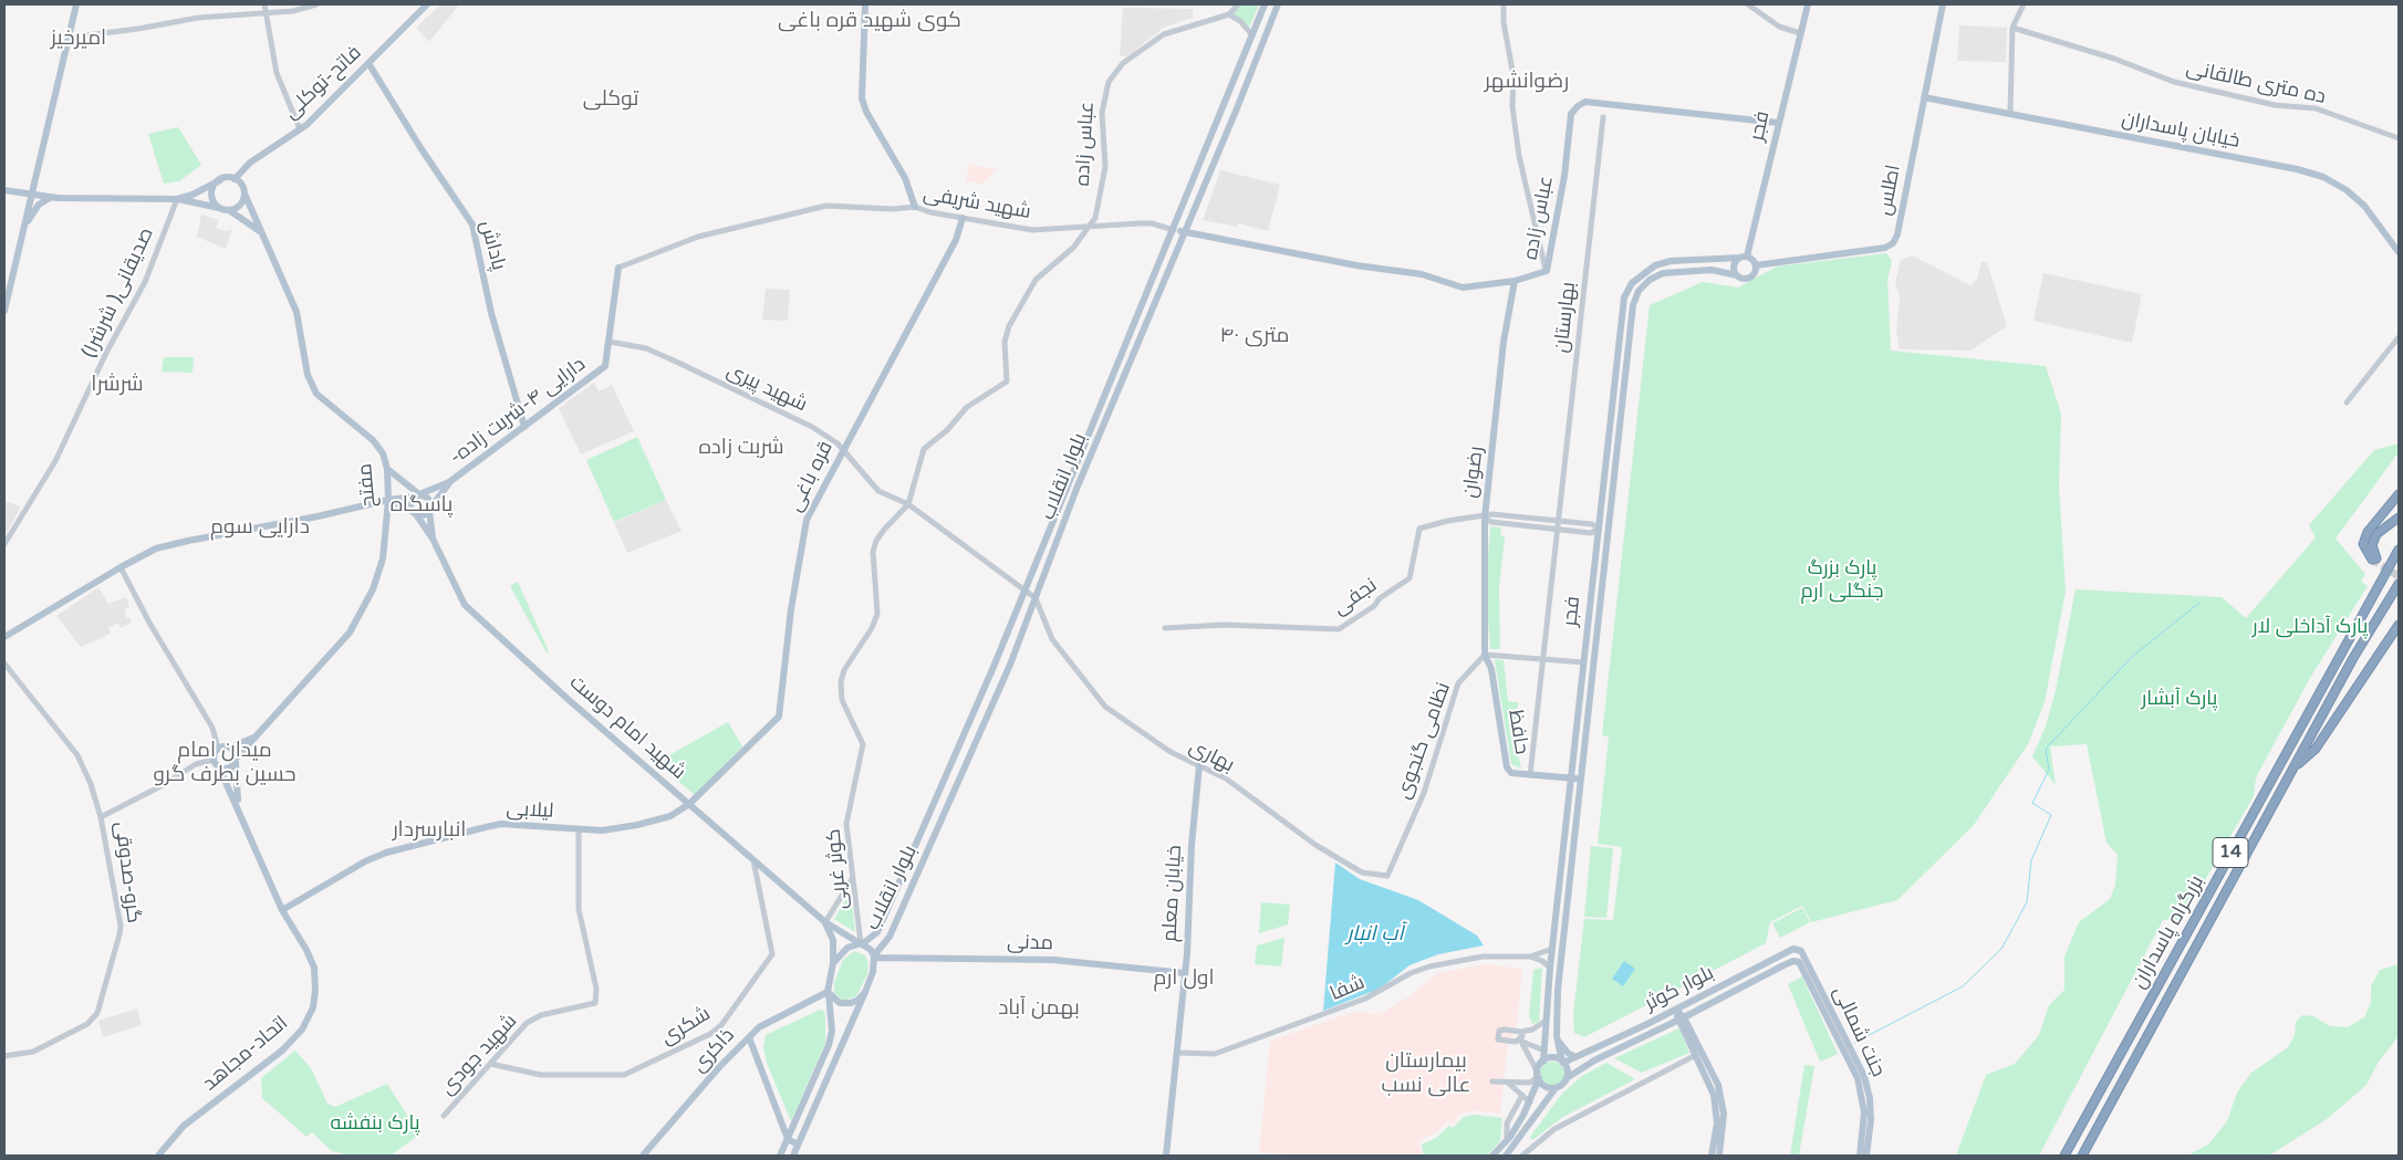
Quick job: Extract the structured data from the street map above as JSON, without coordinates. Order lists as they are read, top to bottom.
{
  "streets": {
    "highway": ["14", "بزرگراه پاسداران"],
    "main road": [
      "فاتح-توکلی",
      "فجر",
      "خیابان پاسداران",
      "عباس زاده",
      "اطلس",
      "پاداش",
      "-دارایی ۴-شربت زاده",
      "رضوان",
      "قره باغی",
      "بلوار انقلاب",
      "مفتح",
      "شهید امام دوست",
      "حافظ",
      "لیلابی",
      "خیابان معلم",
      "مدنی",
      "بلوار کوثر",
      "جنت شمالی",
      "ذاکری",
      "اتحاد-مجاهد"
    ],
    "street": [
      "ده متری طالقانی",
      "شهید شریفى",
      "(شرشرا )صدیقانی",
      "بهارستان",
      "شهید پیری",
      "نجفی",
      "نظامی گنجوی",
      "بهاری",
      "کوثر غربی",
      "گرو-صدوقی",
      "شفا",
      "شکری",
      "شهید جودی"
    ]
  },
  "crossings": [
    ["فاتح-توکلی", "پاداش"],
    ["فاتح-توکلی", "مفتح"],
    ["فجر", "عباس زاده"],
    ["فجر", "اطلس"],
    ["فجر", "حافظ"],
    ["فجر", "بلوار کوثر"],
    ["خیابان پاسداران", "اطلس"],
    ["عباس زاده", "شهید شریفى"],
    ["عباس زاده", "رضوان"],
    ["عباس زاده", "بلوار انقلاب"],
    ["عباس زاده", "کوثر غربی"],
    ["شهید شریفى", "-دارایی ۴-شربت زاده"],
    ["شهید شریفى", "قره باغی"],
    ["شهید شریفى", "بلوار انقلاب"],
    ["شهید شریفى", "کوثر غربی"],
    ["پاداش", "-دارایی ۴-شربت زاده"],
    ["شهید پیری", "-دارایی ۴-شربت زاده"],
    ["شهید پیری", "قره باغی"],
    ["شهید پیری", "بلوار انقلاب"],
    ["شهید پیری", "بهاری"],
    ["شهید پیری", "کوثر غربی"],
    ["رضوان", "نجفی"],
    ["رضوان", "حافظ"],
    ["رضوان", "نظامی گنجوی"],
    ["قره باغی", "شهید امام دوست"],
    ["قره باغی", "لیلابی"],
    ["بلوار انقلاب", "شهید امام دوست"],
    ["بلوار انقلاب", "بهاری"],
    ["بلوار انقلاب", "کوثر غربی"],
    ["بلوار انقلاب", "مدنی"],
    ["بلوار انقلاب", "ذاکری"],
    ["مفتح", "گرو-صدوقی"],
    ["مفتح", "اتحاد-مجاهد"],
    ["شهید امام دوست", "لیلابی"],
    ["شهید امام دوست", "کوثر غربی"],
    ["شهید امام دوست", "مدنی"],
    ["شهید امام دوست", "شکری"],
    ["شهید امام دوست", "ذاکری"],
    ["نظامی گنجوی", "بهاری"],
    ["بهاری", "خیابان معلم"],
    ["لیلابی", "اتحاد-مجاهد"],
    ["لیلابی", "شهید جودی"],
    ["کوثر غربی", "مدنی"],
    ["کوثر غربی", "ذاکری"],
    ["گرو-صدوقی", "اتحاد-مجاهد"],
    ["خیابان معلم", "مدنی"],
    ["خیابان معلم", "شفا"],
    ["مدنی", "ذاکری"],
    ["بلوار کوثر", "جنت شمالی"],
    ["شکری", "شهید جودی"]
  ],
  "districts": [
    "کوی شهید قره باغی",
    "امیرخیز",
    "رضوانشهر",
    "توکلی",
    "۴۰ متری",
    "شرشرا",
    "شربت زاده",
    "پاسگاه",
    "دارایی سوم",
    "میدان امام حسین بطرف گرو",
    "انبارسردار",
    "اول ارم",
    "بهمن آباد",
    "بیمارستان عالی نسب"
  ],
  "water": ["آب انبار"],
  "parks": [
    "پارک بزرگ جنگلی ارم",
    "پارک آداخلی لار",
    "پارک آبشار",
    "پارک بنفشه"
  ]
}
